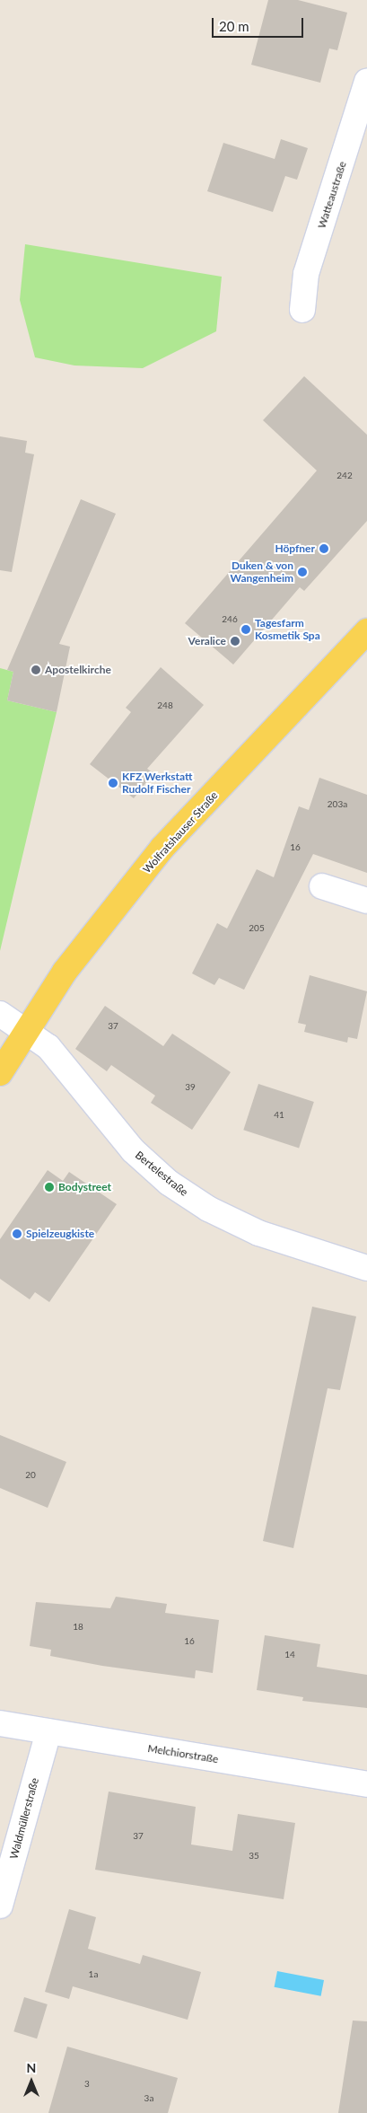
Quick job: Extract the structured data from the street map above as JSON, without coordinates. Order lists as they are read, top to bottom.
{
  "streets": {
    "main road": ["Wolfratshauser Straße"],
    "street": [
      "Watteaustraße",
      "Bertelestraße",
      "Melchiorstraße",
      "Waldmüllerstraße"
    ]
  },
  "crossings": [
    ["Wolfratshauser Straße", "Bertelestraße"],
    ["Melchiorstraße", "Waldmüllerstraße"]
  ],
  "places": [
    "Höpfner",
    "Duken & von Wangenheim",
    "Tagesfarm Kosmetik Spa",
    "Veralice",
    "Apostelkirche",
    "KFZ Werkstatt Rudolf Fischer",
    "Bodystreet",
    "Spielzeugkiste"
  ],
  "house_numbers": [
    "242",
    "246",
    "248",
    "203a",
    "16",
    "205",
    "37",
    "39",
    "41",
    "20",
    "18",
    "16",
    "14",
    "37",
    "35",
    "1a",
    "3",
    "3a"
  ],
  "scale_bar": "20 m",
  "north": "top"
}
